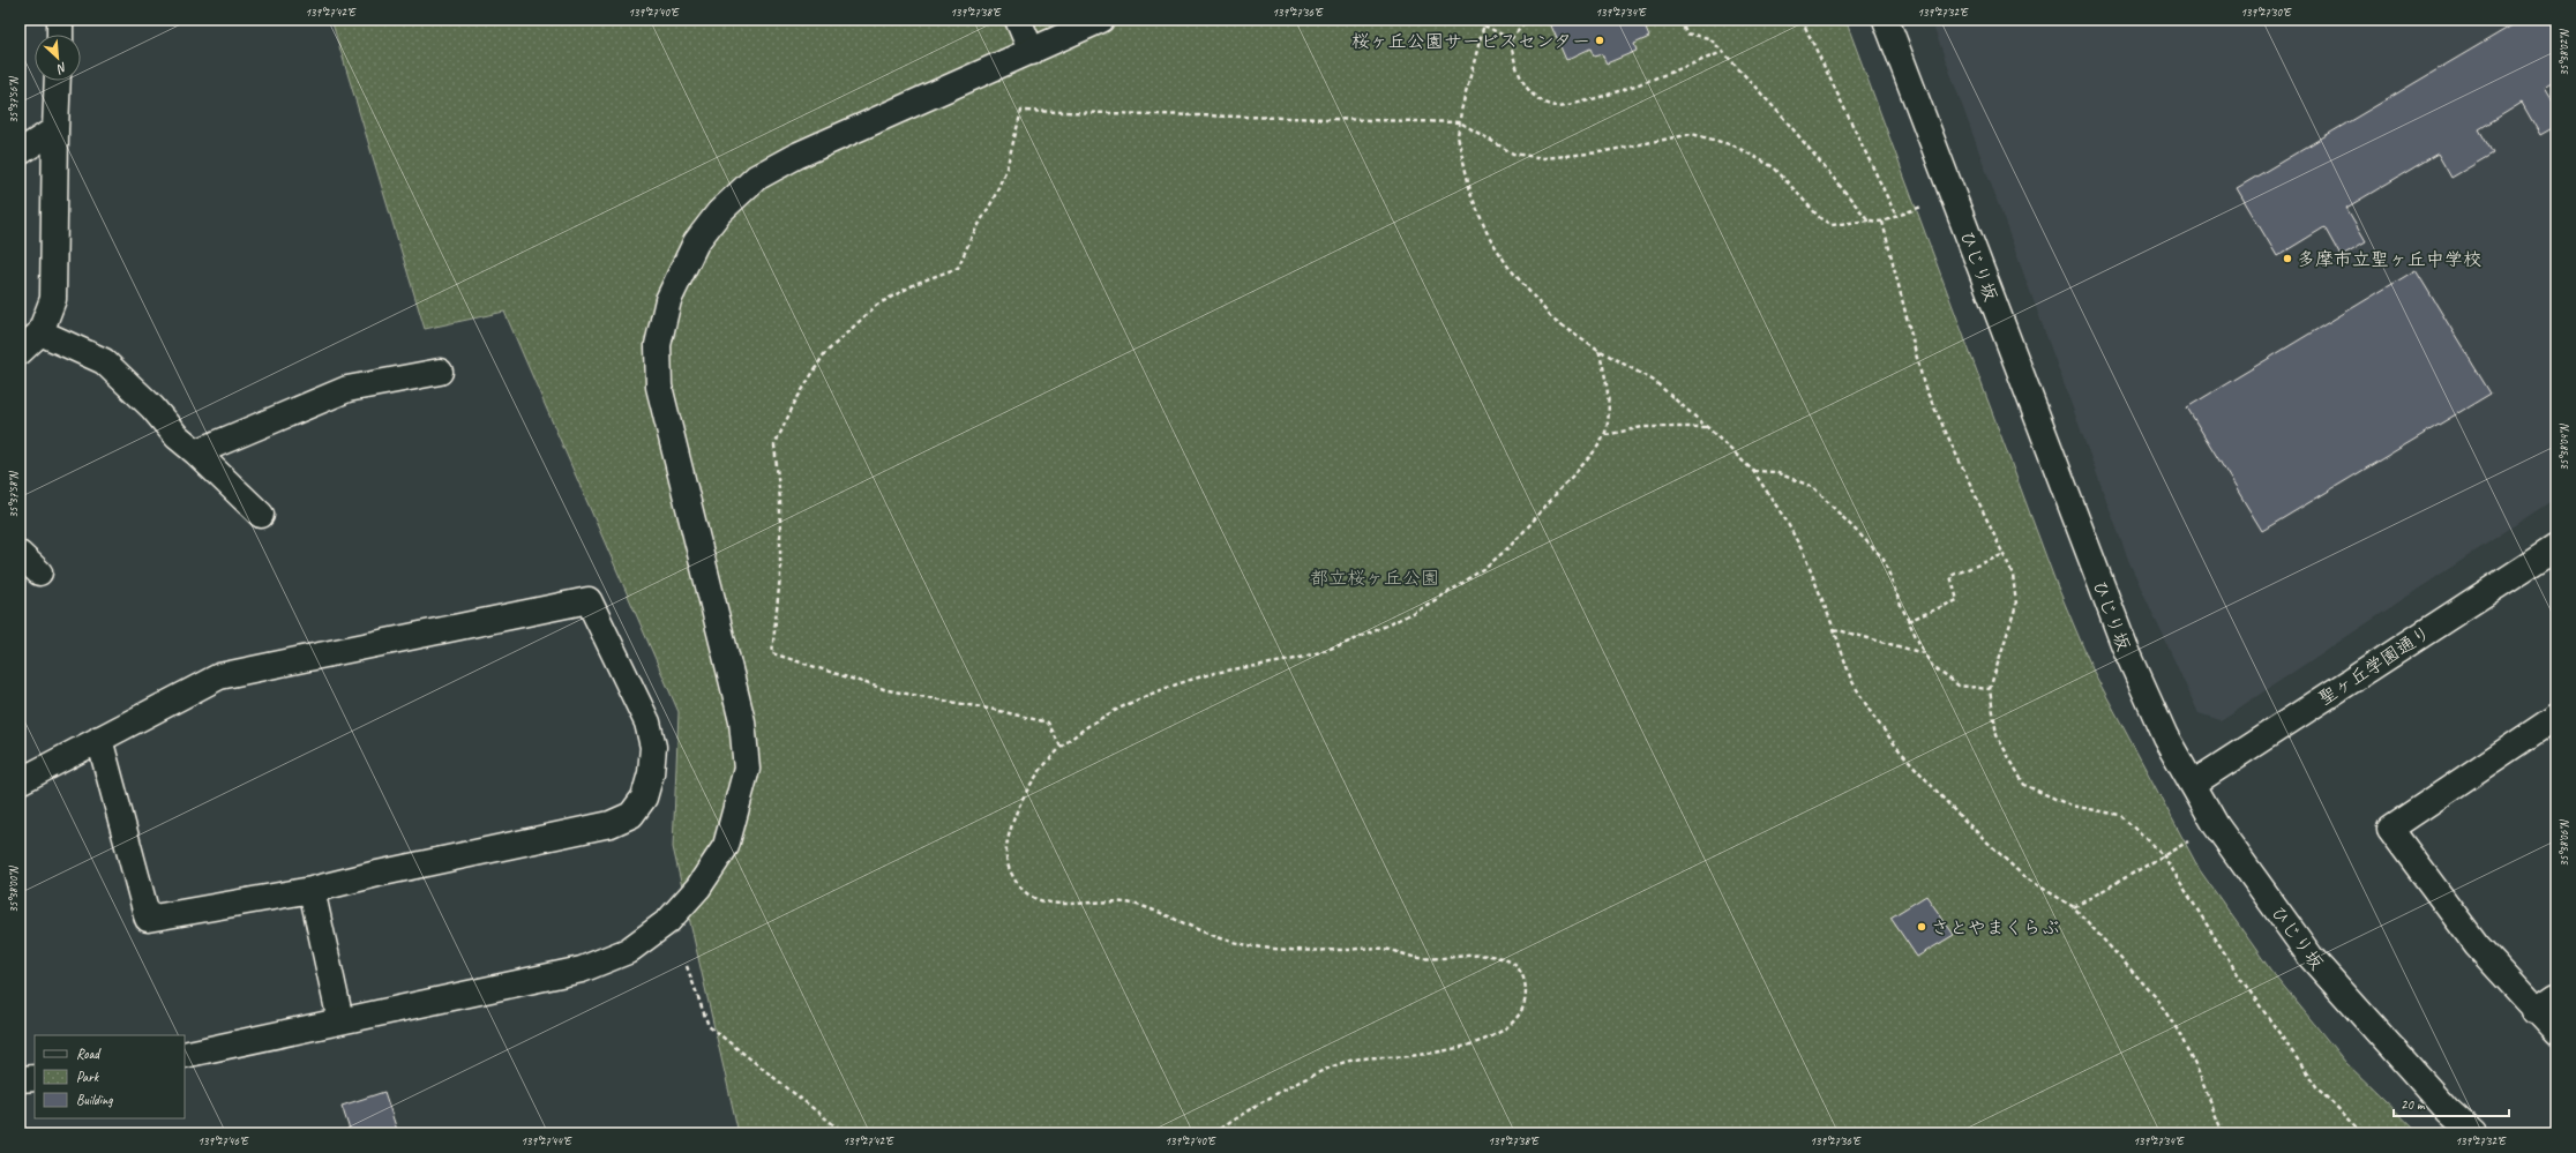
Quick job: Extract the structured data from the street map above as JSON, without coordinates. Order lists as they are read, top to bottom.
{
  "streets": {
    "street": ["ひじり坂", "聖ヶ丘学園通り"]
  },
  "crossings": [
    ["ひじり坂", "聖ヶ丘学園通り"]
  ],
  "parks": ["都立桜ヶ丘公園"],
  "places": ["桜ヶ丘公園サービスセンター", "多摩市立聖ヶ丘中学校", "さとやまくらぶ"],
  "legend": ["Road", "Park", "Building"],
  "scale_bar": "20 m",
  "north": "bottom right",
  "coordinates": [
    "139°27'42\"E",
    "139°27'40\"E",
    "139°27'38\"E",
    "139°27'36\"E",
    "139°27'34\"E",
    "139°27'32\"E",
    "139°27'30\"E",
    "35°38'02\"N",
    "35°37'56\"N",
    "35°38'04\"N",
    "35°37'58\"N",
    "35°38'06\"N",
    "35°38'00\"N",
    "139°27'46\"E",
    "139°27'44\"E"
  ]
}
